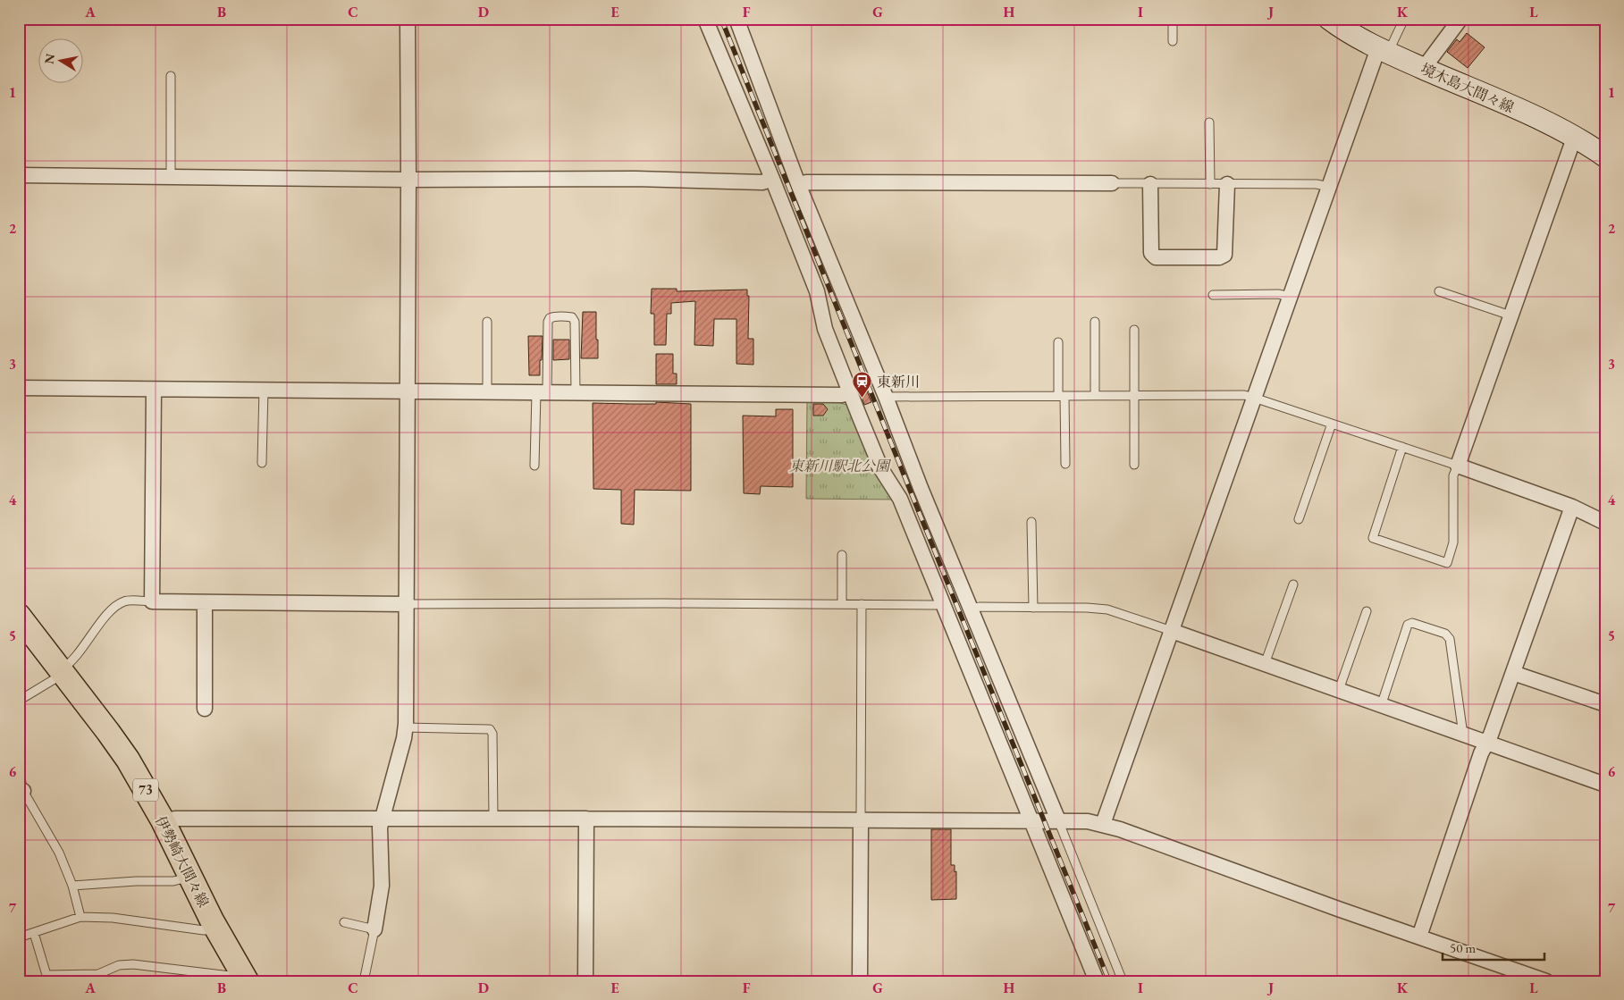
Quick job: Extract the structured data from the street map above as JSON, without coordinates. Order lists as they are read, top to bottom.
{
  "streets": {
    "main road": ["境木島大間々線", "73", "伊勢崎大間々線"]
  },
  "parks": ["東新川駅北公園"],
  "places": {
    "station": ["東新川"]
  },
  "scale_bar": "50 m",
  "north": "left",
  "grid": {
    "columns": [
      "A",
      "B",
      "C",
      "D",
      "E",
      "F",
      "G",
      "H",
      "I",
      "J",
      "K",
      "L"
    ],
    "rows": [
      "1",
      "2",
      "3",
      "4",
      "5",
      "6",
      "7"
    ]
  }
}
